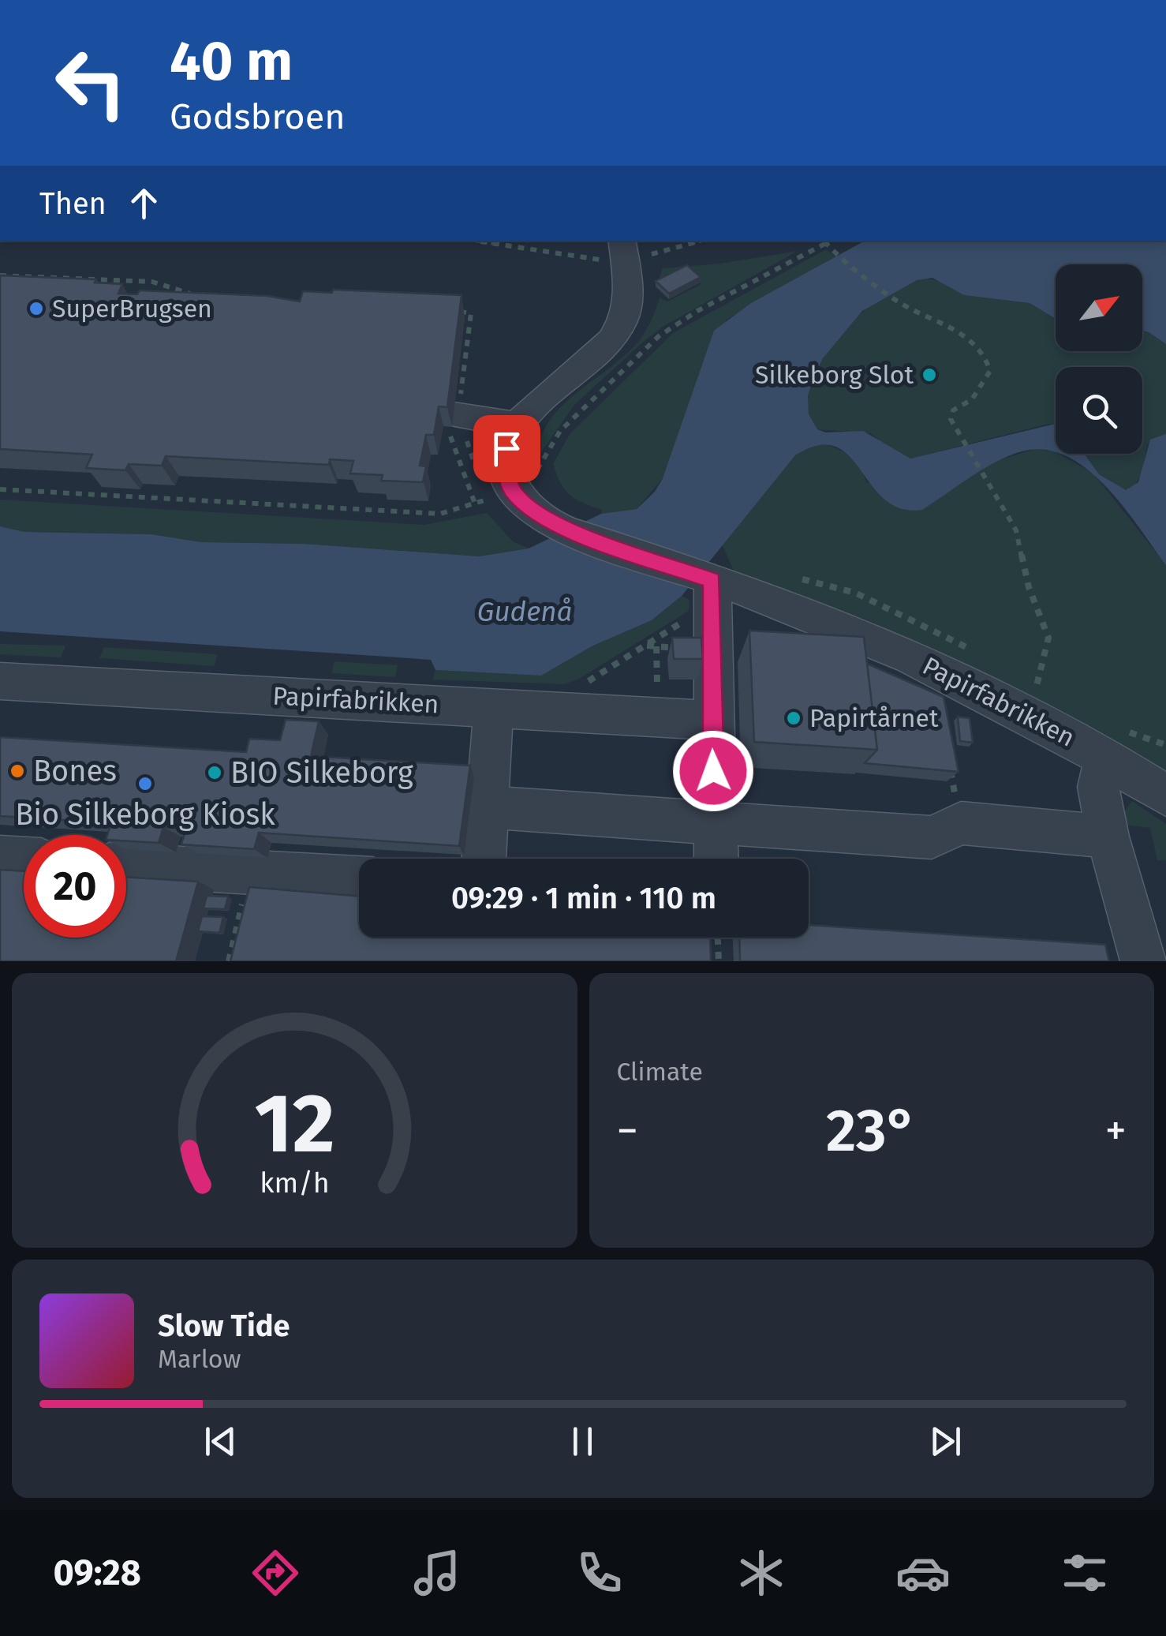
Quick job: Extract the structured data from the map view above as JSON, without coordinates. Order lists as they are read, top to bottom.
{
  "streets": {
    "street": ["Papirfabrikken"]
  },
  "water": ["Gudenå"],
  "places": [
    "SuperBrugsen",
    "Silkeborg Slot",
    "Papirtårnet",
    "Bones",
    "BIO Silkeborg",
    "Bio Silkeborg Kiosk"
  ],
  "north": "top right",
  "page": {
    "turn": ["40 m", "Godsbroen"],
    "then": "Then",
    "limit": "20",
    "trip": "09:29 · 1 min · 110 m",
    "tile": "Climate",
    "heat": ["−", "23°", "+"],
    "song": ["Slow Tide", "Marlow"],
    "tabs": "09:28",
    "gauge": ["12", "km/h"]
  }
}
